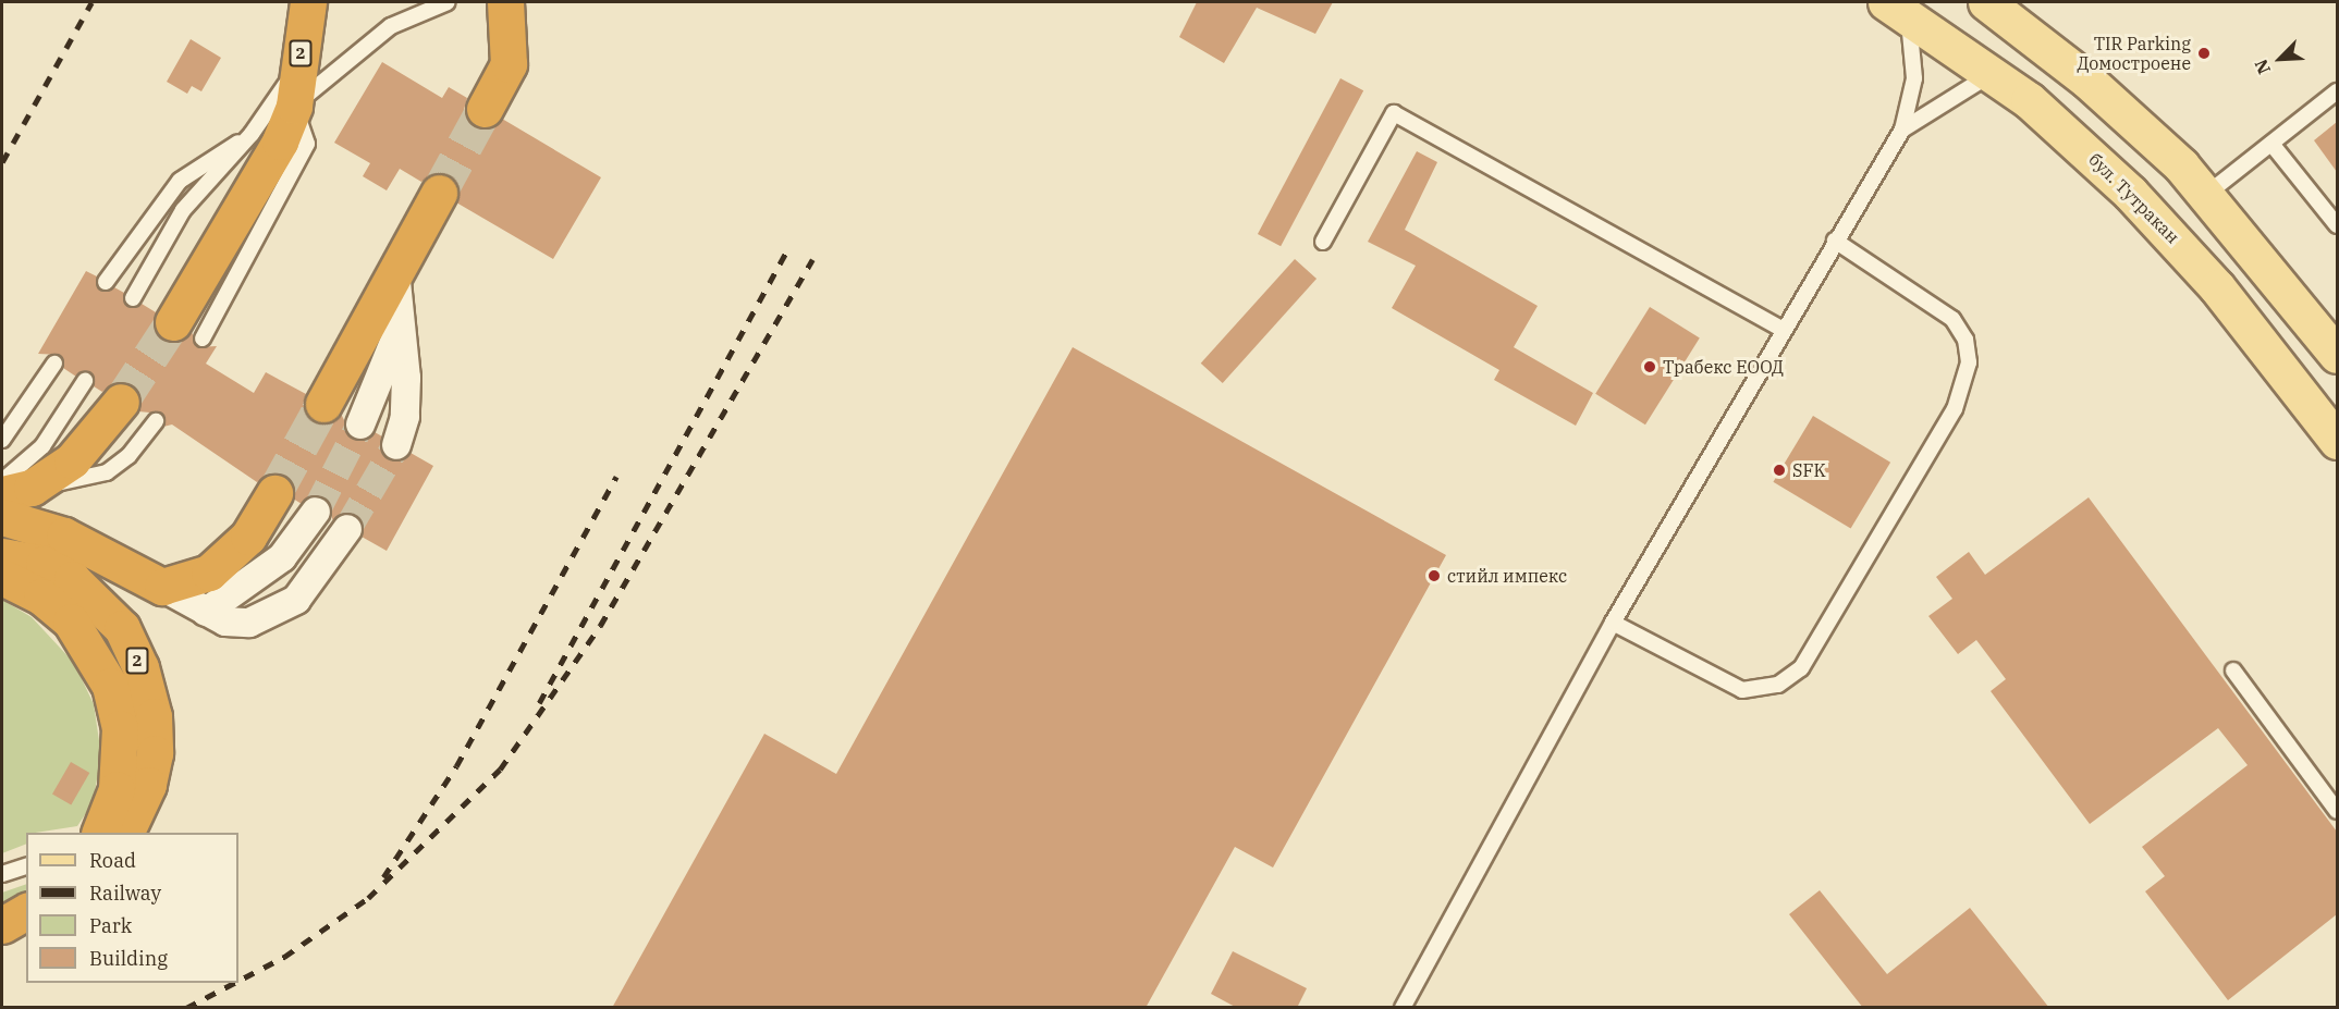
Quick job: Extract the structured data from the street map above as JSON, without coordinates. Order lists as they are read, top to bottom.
{
  "streets": {
    "highway": ["2"],
    "main road": ["бул. Тутракан"]
  },
  "places": [
    "TIR Parking Домостроене",
    "Трабекс ЕООД",
    "SFK",
    "стийл импекс"
  ],
  "legend": [
    "Road",
    "Railway",
    "Park",
    "Building"
  ],
  "north": "bottom left"
}
